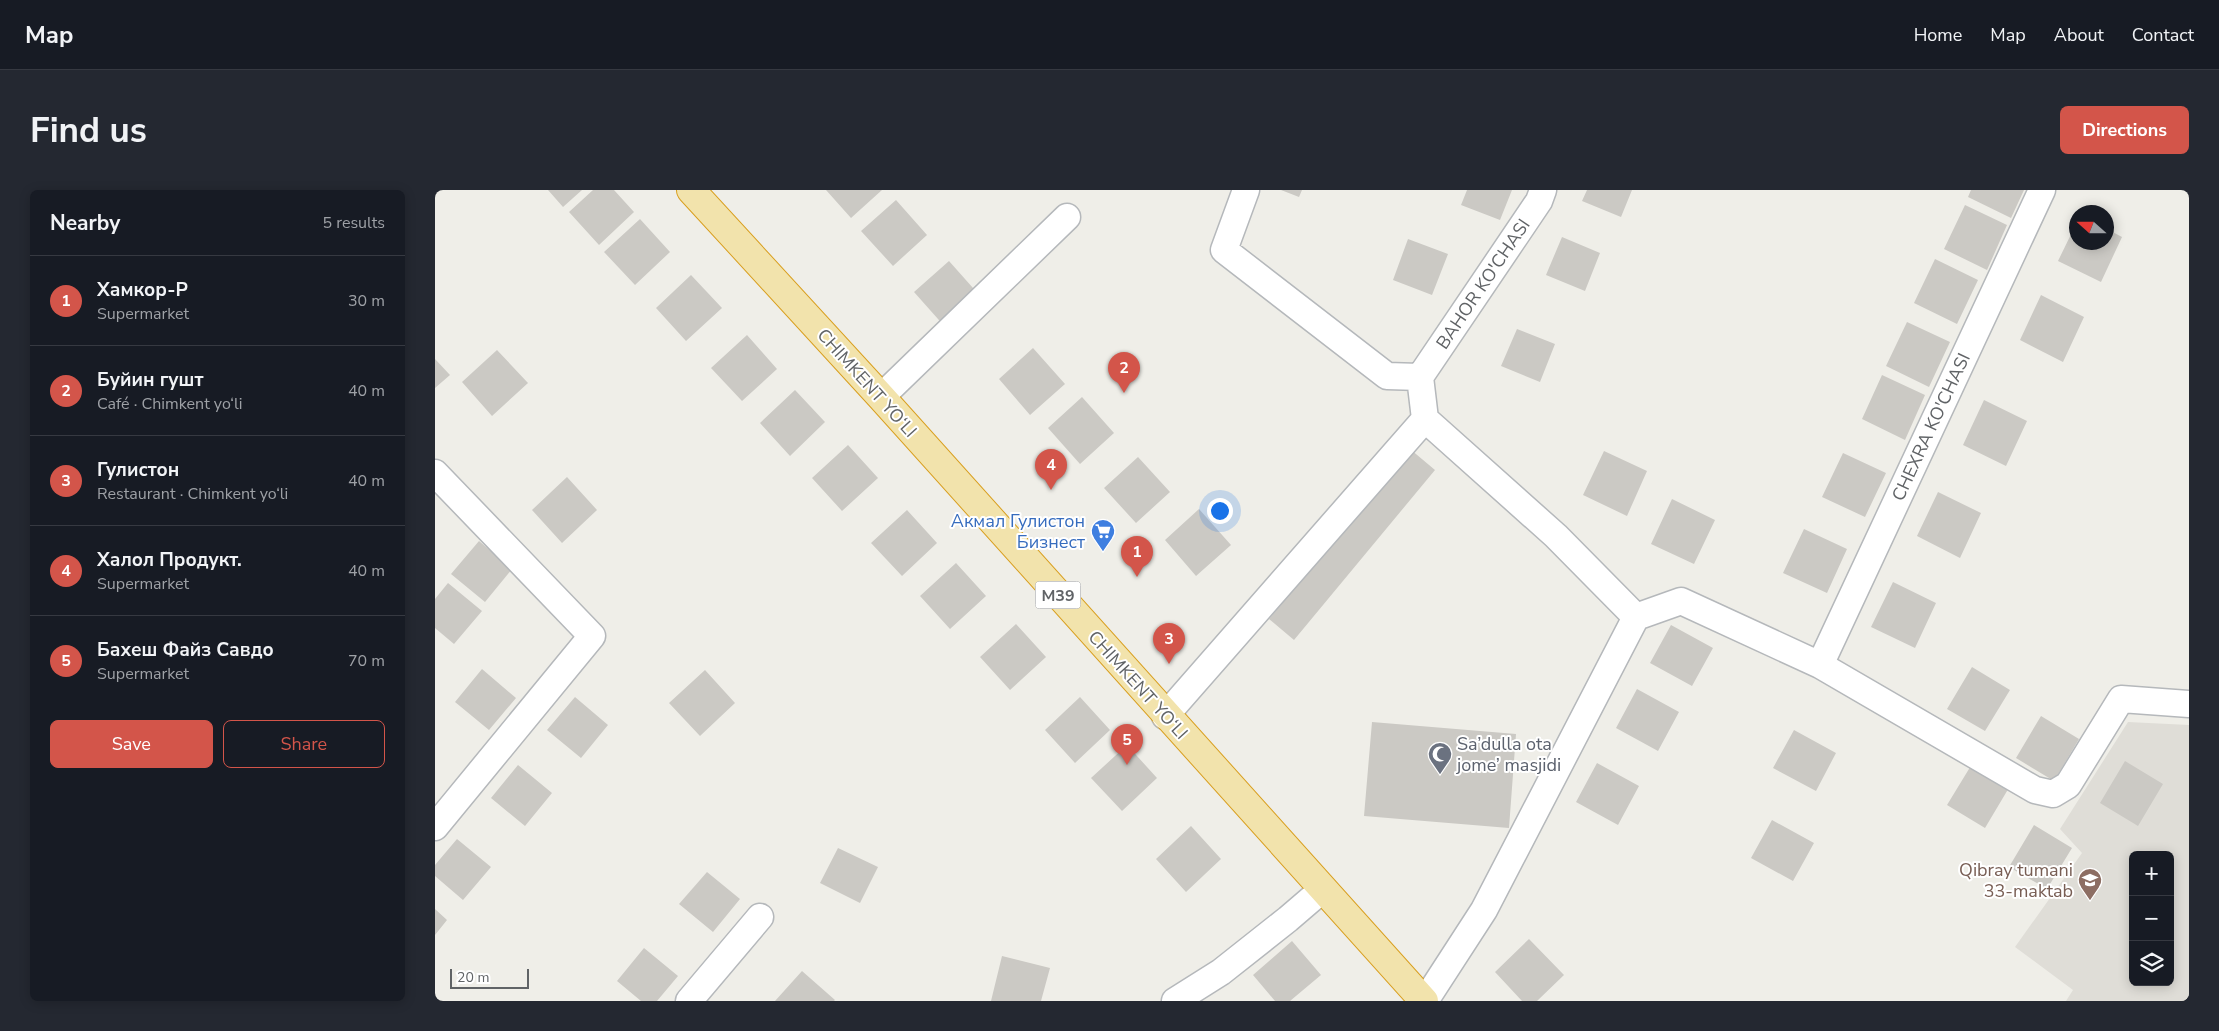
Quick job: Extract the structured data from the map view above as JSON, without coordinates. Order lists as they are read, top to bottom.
{
  "streets": {
    "highway": ["CHIMKENT YO‘LI", "M39"],
    "street": ["BAHOR KO'CHASI", "CHEXRA KO'CHASI"]
  },
  "places": {
    "supermarket": ["Акмал Гулистон Бизнест"],
    "mosque": ["Sa’dulla ota jome’ masjidi"],
    "school or university": ["Qibray tumani 33-maktab"]
  },
  "scale_bar": "20 m",
  "north": "left",
  "page": {
    "header": "Map",
    "nav": [
      "Home",
      "Map",
      "About",
      "Contact"
    ],
    "buttons": [
      "Directions",
      ["Save", "Share"]
    ],
    "title": "Find us",
    "heading": ["Nearby", "5 results"],
    "list": [
      {
        "mark": "1",
        "name": "Хамкор-Р",
        "note": "Supermarket",
        "value": "30 m"
      },
      {
        "mark": "2",
        "name": "Буйин гушт",
        "note": "Café · Chimkent yo‘li",
        "value": "40 m"
      },
      {
        "mark": "3",
        "name": "Гулистон",
        "note": "Restaurant · Chimkent yo‘li",
        "value": "40 m"
      },
      {
        "mark": "4",
        "name": "Халол Продукт.",
        "note": "Supermarket",
        "value": "40 m"
      },
      {
        "mark": "5",
        "name": "Бахеш Файз Савдо",
        "note": "Supermarket",
        "value": "70 m"
      }
    ],
    "pins": [
      "2",
      "4",
      "1",
      "3",
      "5"
    ],
    "map_buttons": ["+", "−"],
    "scale": "20 m"
  }
}
